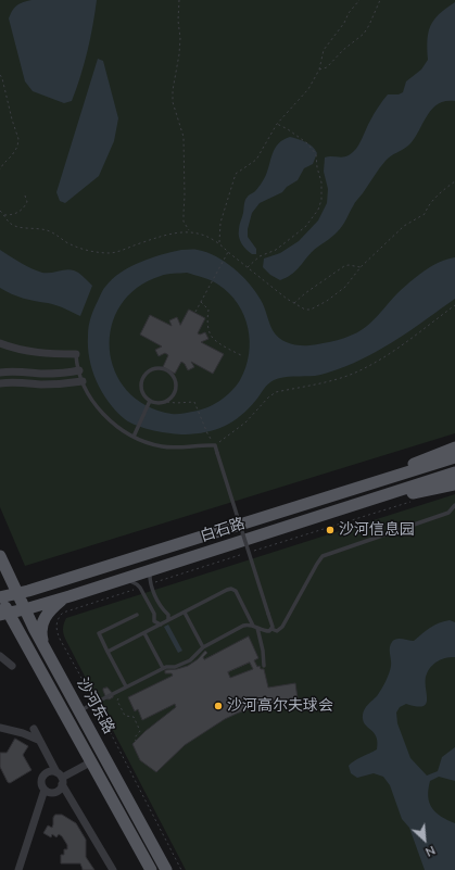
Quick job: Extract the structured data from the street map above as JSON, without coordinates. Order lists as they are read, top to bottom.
{
  "streets": {
    "main road": ["白石路", "沙河东路"]
  },
  "crossings": [
    ["白石路", "沙河东路"]
  ],
  "places": ["沙河信息园", "沙河高尔夫球会"],
  "north": "bottom right"
}
